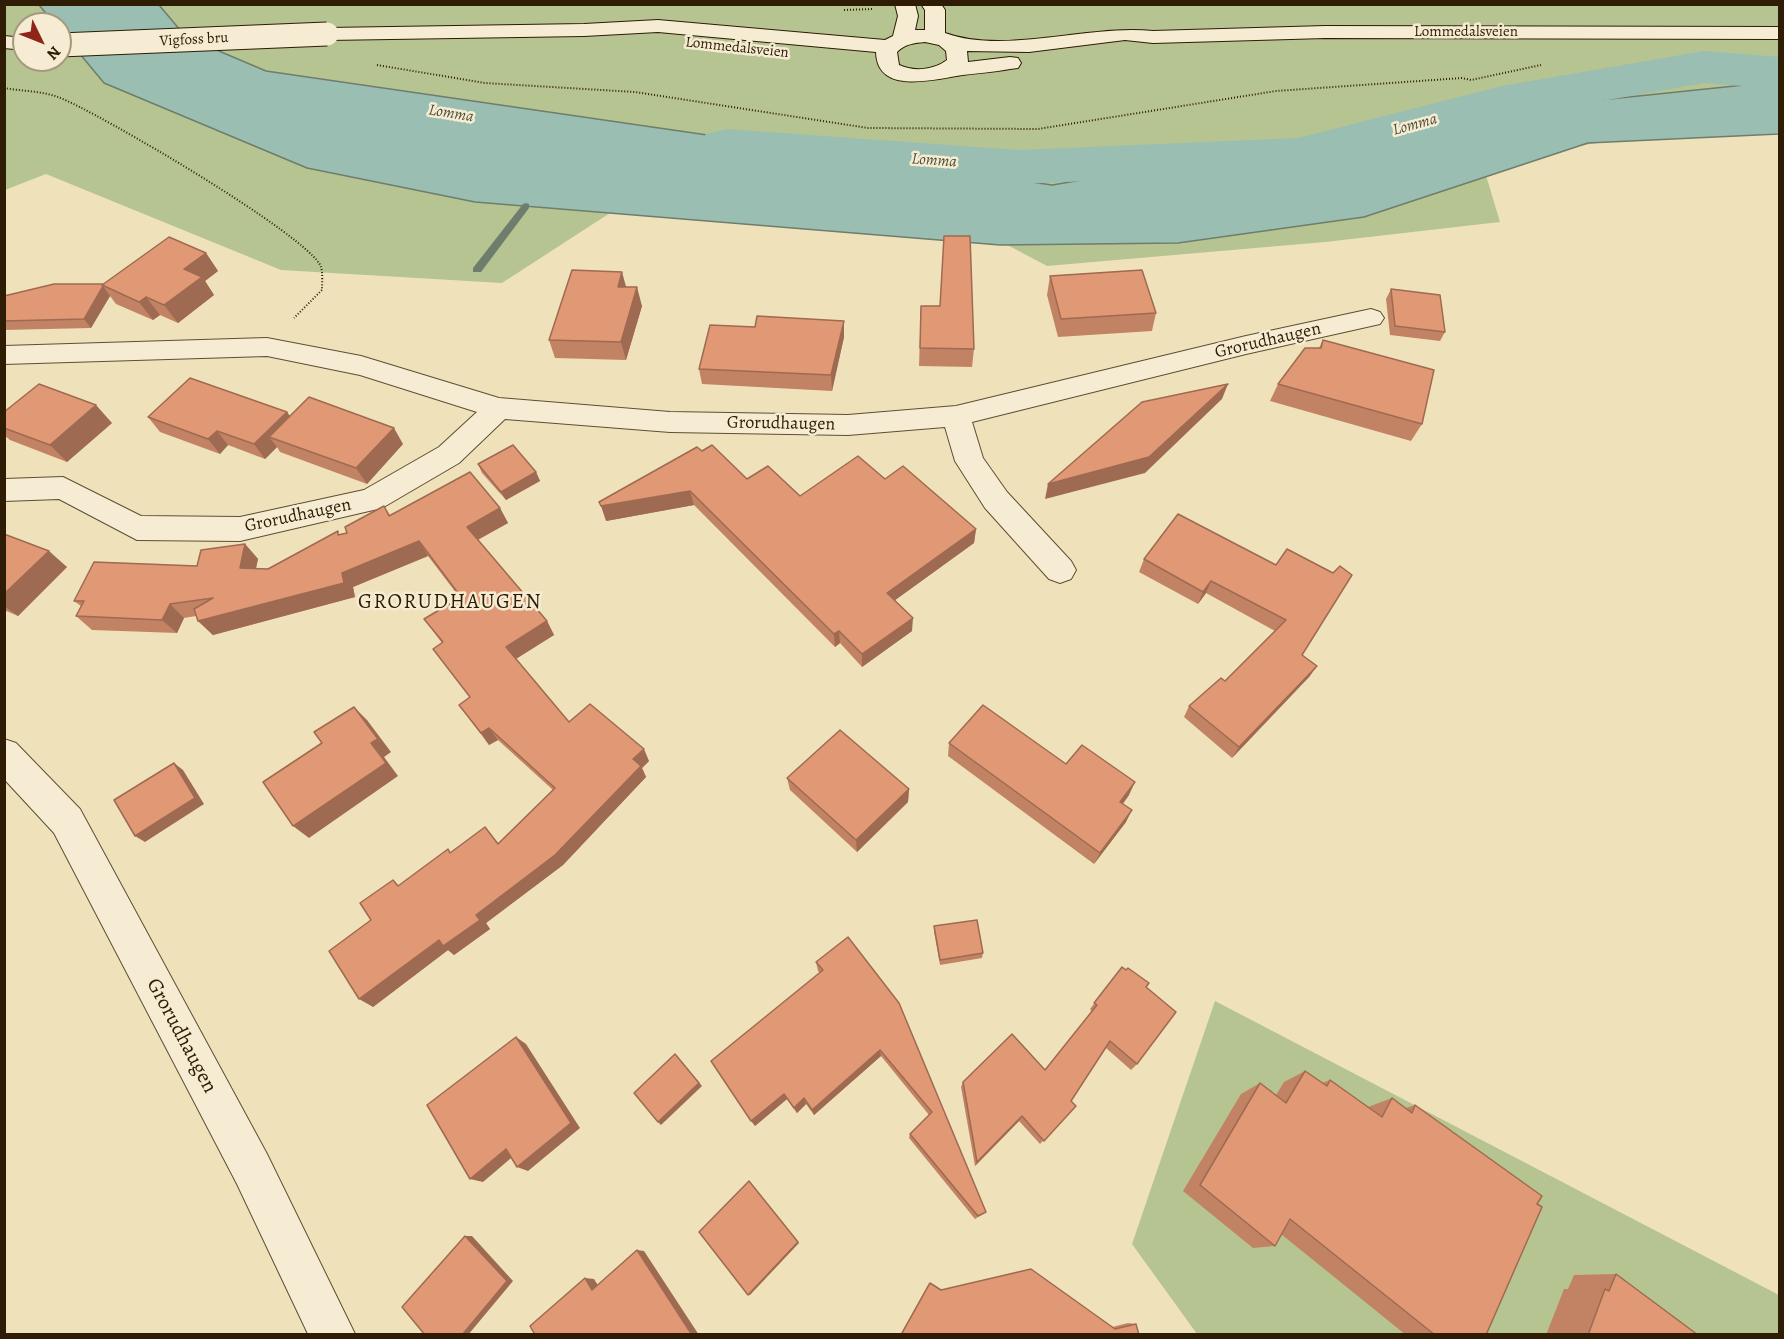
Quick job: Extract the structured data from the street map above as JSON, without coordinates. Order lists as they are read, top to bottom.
{
  "streets": {
    "main road": ["Lommedalsveien", "Vigfoss bru", "Grorudhaugen"]
  },
  "crossings": [
    ["Lommedalsveien", "Vigfoss bru"]
  ],
  "districts": ["GRORUDHAUGEN"],
  "water": ["Lomma"],
  "north": "bottom right"
}
